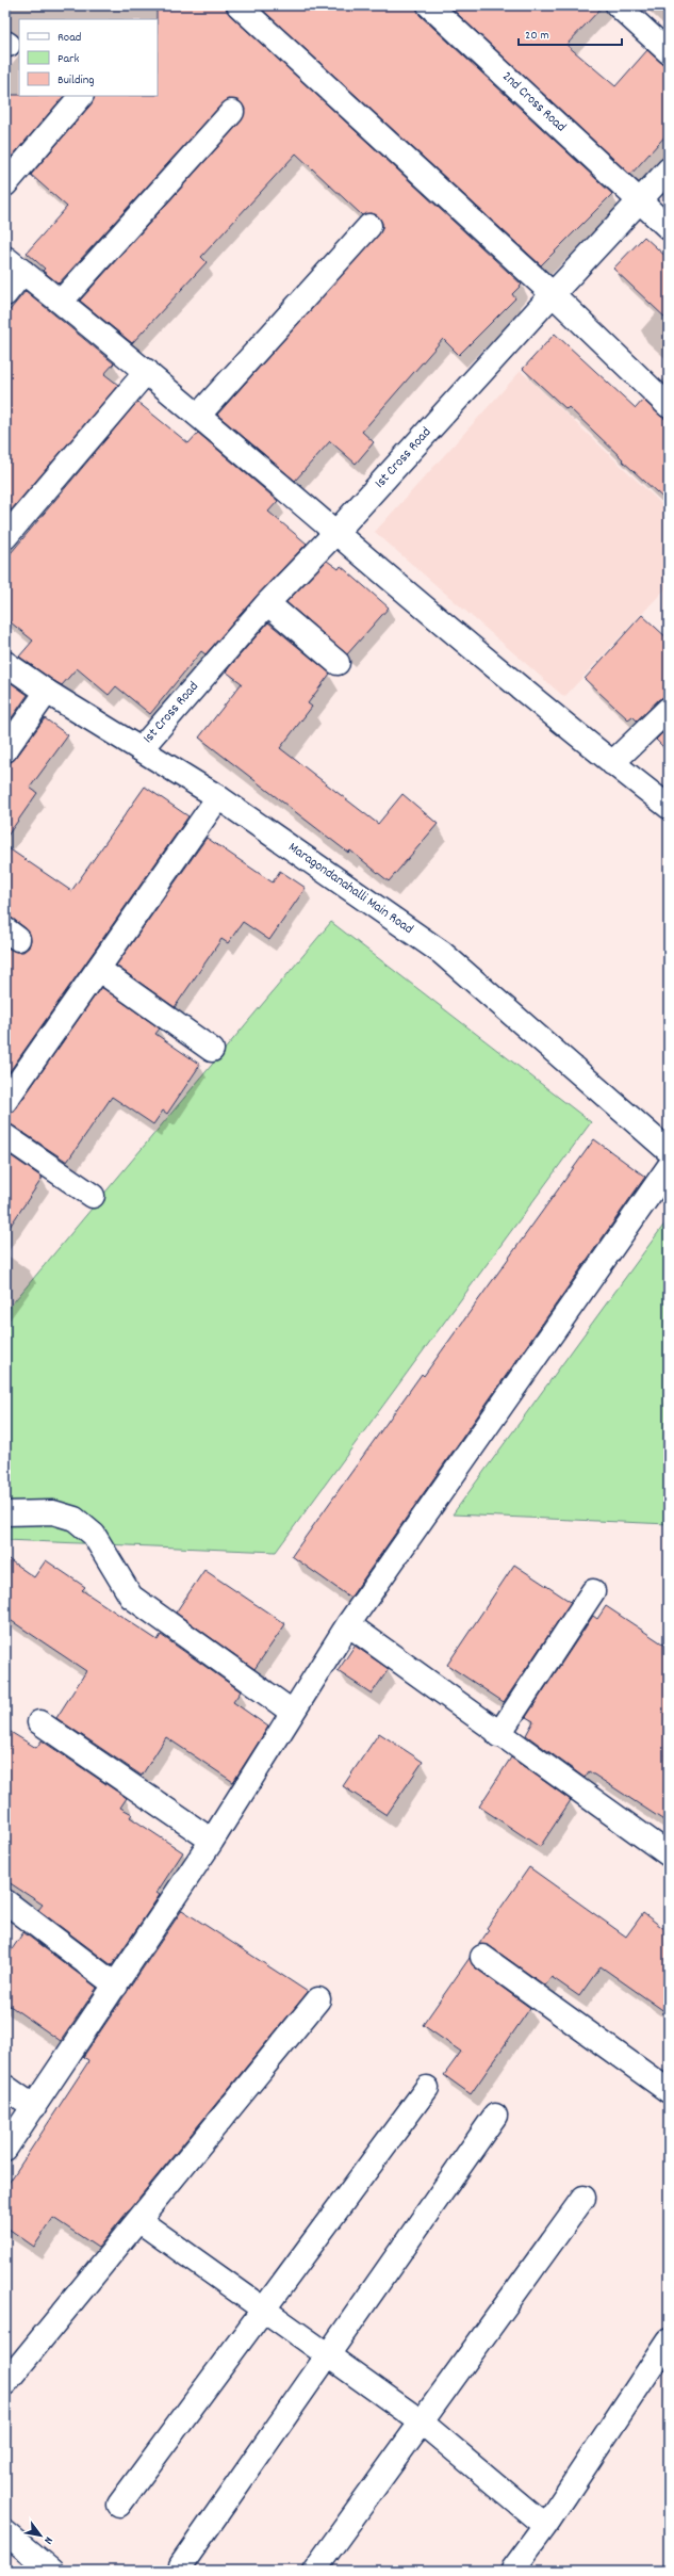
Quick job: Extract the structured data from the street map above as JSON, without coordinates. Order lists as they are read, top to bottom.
{
  "streets": {
    "street": ["2nd Cross Road", "1st Cross Road", "Maragondanahalli Main Road"]
  },
  "crossings": [
    ["2nd Cross Road", "1st Cross Road"],
    ["1st Cross Road", "Maragondanahalli Main Road"]
  ],
  "legend": ["Road", "Park", "Building"],
  "scale_bar": "20 m",
  "north": "bottom right"
}
